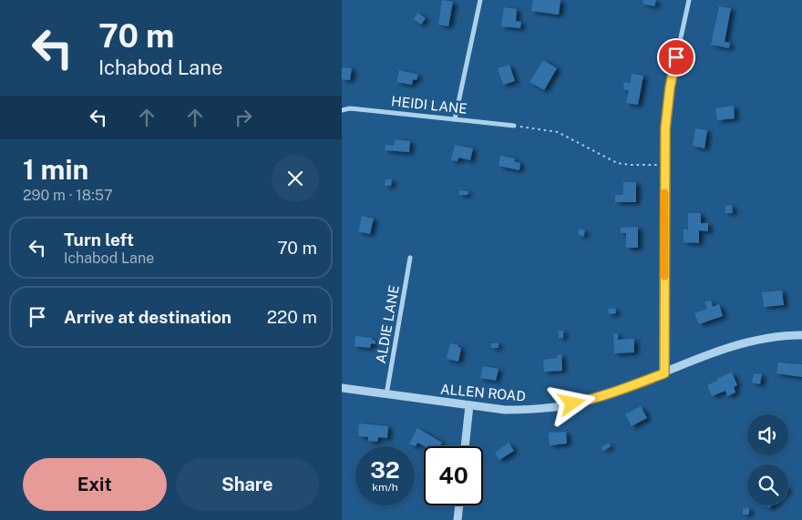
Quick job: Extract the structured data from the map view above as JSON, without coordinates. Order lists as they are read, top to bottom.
{
  "streets": {
    "street": ["HEIDI LANE", "ALDIE LANE", "ALLEN ROAD"]
  },
  "crossings": [
    ["ALDIE LANE", "ALLEN ROAD"]
  ],
  "page": {
    "turn": ["70 m", "Ichabod Lane"],
    "heading": ["1 min", "290 m · 18:57"],
    "list": [
      {
        "name": "Turn left",
        "note": "Ichabod Lane",
        "value": "70 m"
      },
      {
        "name": "Arrive at destination",
        "value": "220 m"
      }
    ],
    "speed": "32 km/h",
    "limit": "40",
    "buttons": ["Exit", "Share"]
  }
}
